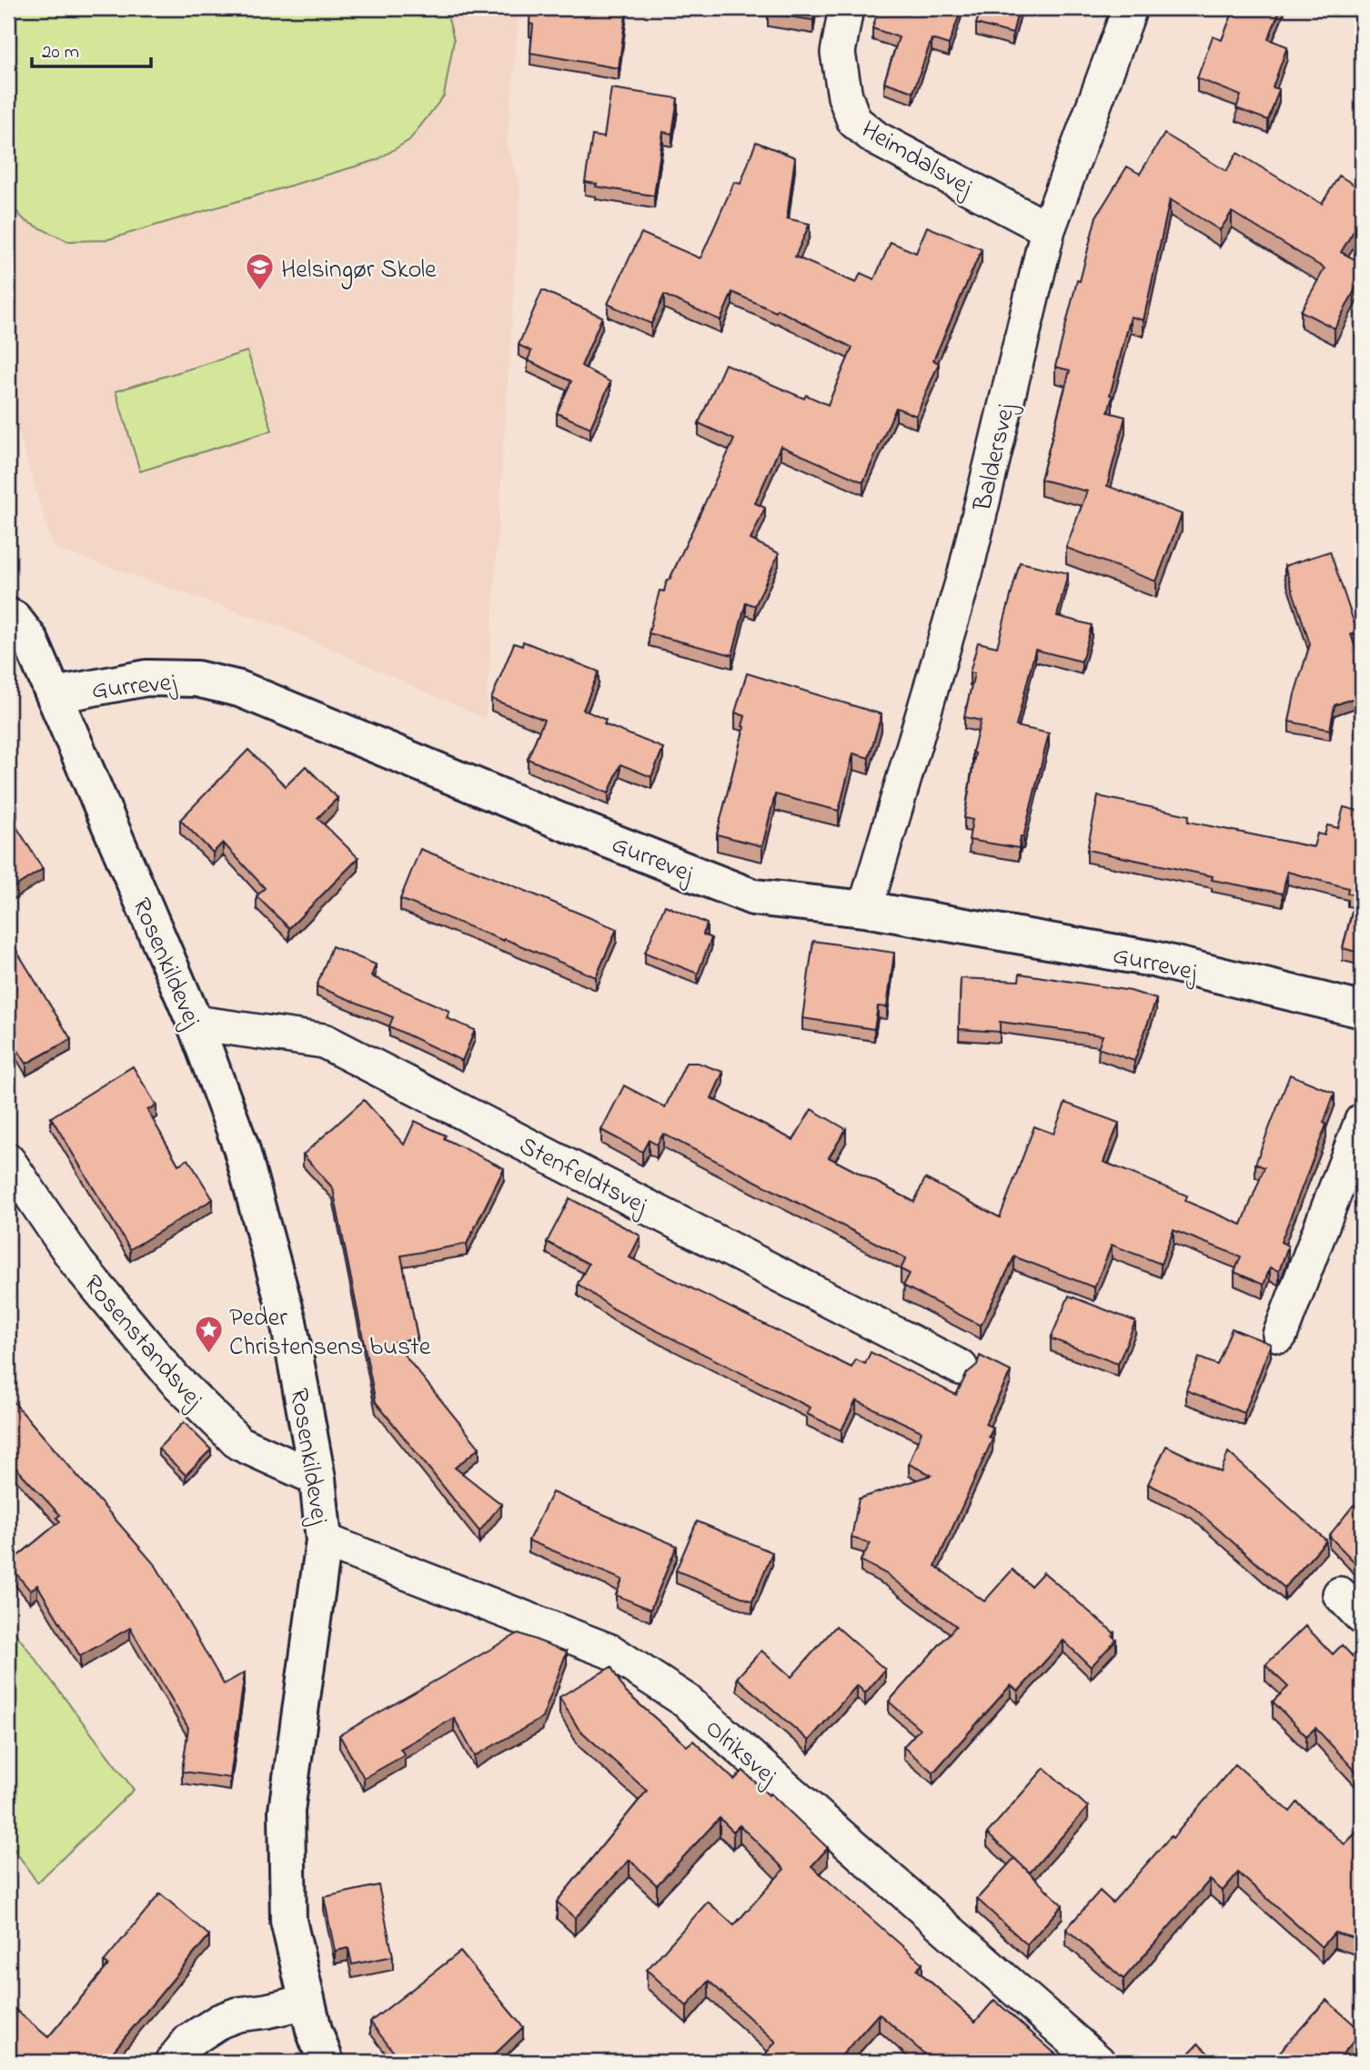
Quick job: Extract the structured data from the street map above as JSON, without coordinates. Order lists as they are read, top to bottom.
{
  "streets": {
    "street": [
      "Heimdalsvej",
      "Baldersvej",
      "Gurrevej",
      "Rosenkildevej",
      "Stenfeldtsvej",
      "Rosenstandsvej",
      "Olriksvej"
    ]
  },
  "crossings": [
    ["Heimdalsvej", "Baldersvej"],
    ["Baldersvej", "Gurrevej"],
    ["Gurrevej", "Rosenkildevej"],
    ["Rosenkildevej", "Stenfeldtsvej"],
    ["Rosenkildevej", "Rosenstandsvej"],
    ["Rosenkildevej", "Olriksvej"]
  ],
  "places": {
    "school or university": ["Helsingør Skole"],
    "place": ["Peder Christensens buste"]
  },
  "scale_bar": "20 m"
}
